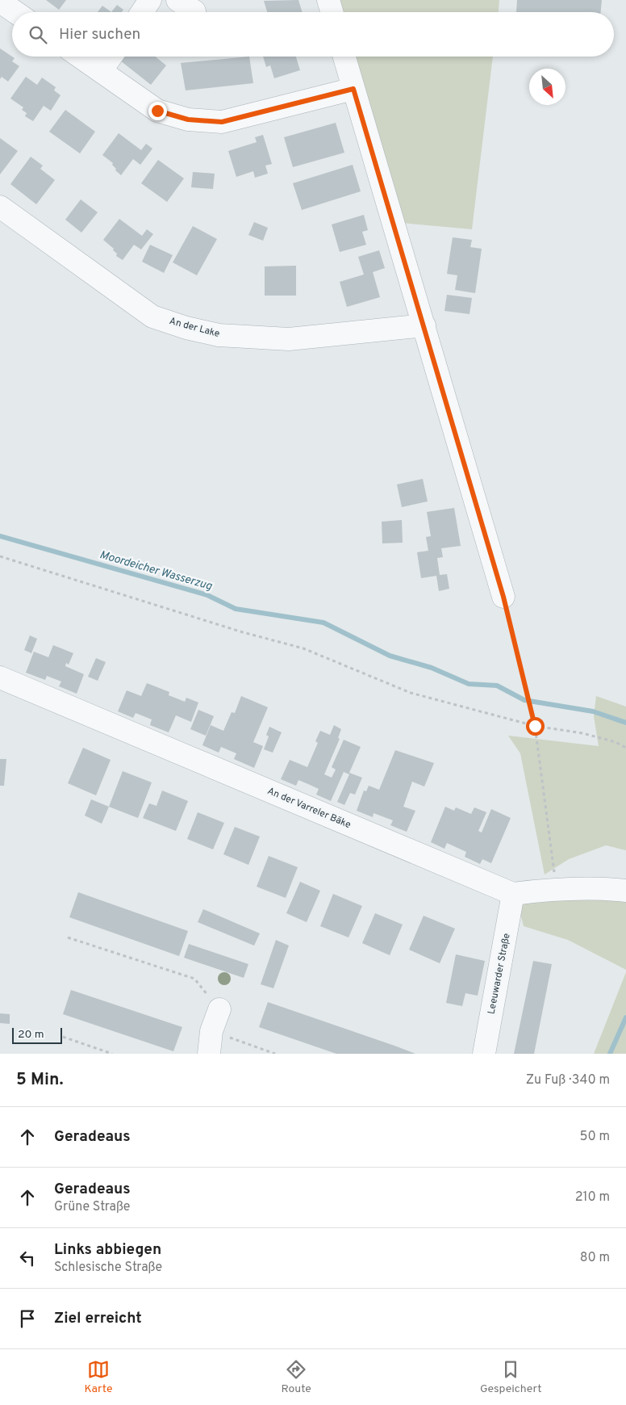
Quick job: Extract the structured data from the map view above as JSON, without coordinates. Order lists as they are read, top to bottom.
{
  "streets": {
    "street": ["An der Lake", "An der Varreler Bäke", "Leeuwarder Straße"]
  },
  "crossings": [
    ["An der Varreler Bäke", "Leeuwarder Straße"]
  ],
  "water": ["Moordeicher Wasserzug"],
  "scale_bar": "20 m",
  "north": "bottom right",
  "page": {
    "search": "Hier suchen",
    "scale": "20 m",
    "heading": ["5 Min.", "Zu Fuß · 340 m"],
    "list": [
      ["Geradeaus", "50 m"],
      ["Geradeaus", "Grüne Straße", "210 m"],
      ["Links abbiegen", "Schlesische Straße", "80 m"],
      "Ziel erreicht"
    ],
    "nav": ["Karte", "Route", "Gespeichert"]
  }
}
